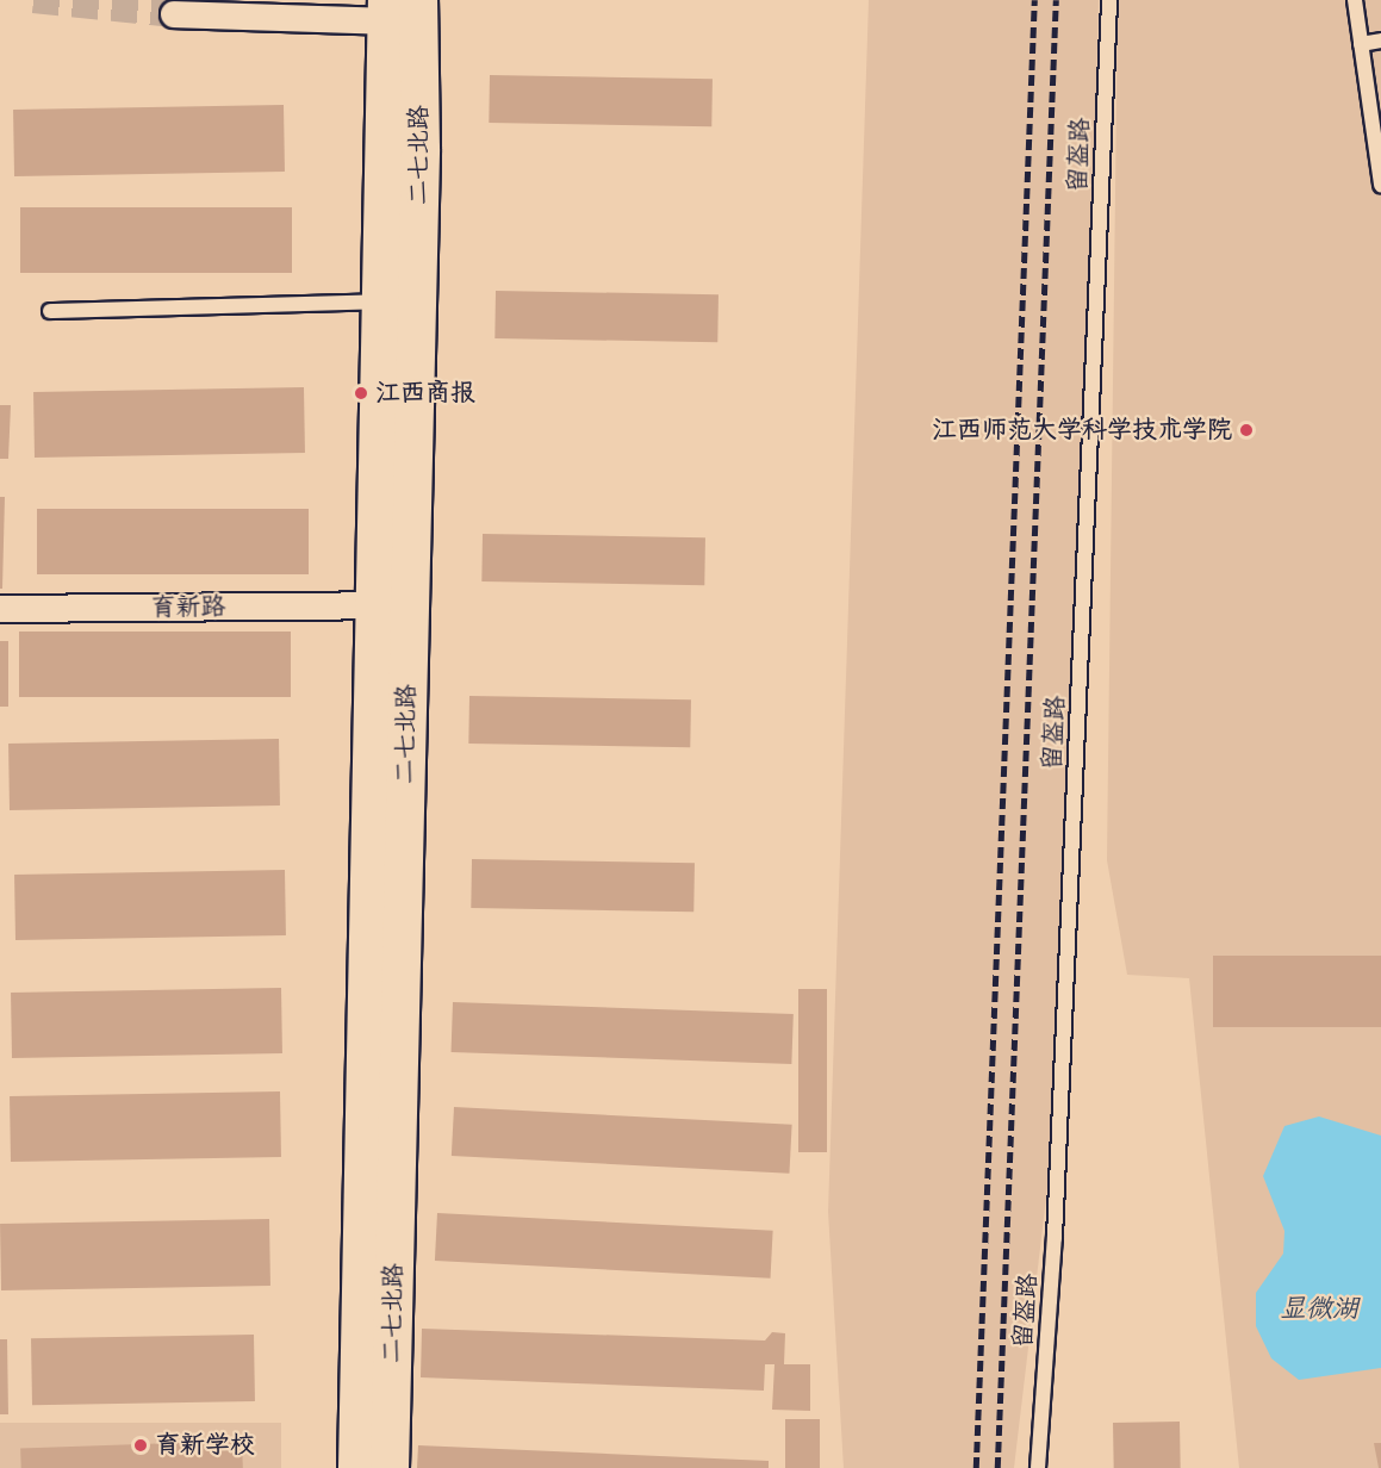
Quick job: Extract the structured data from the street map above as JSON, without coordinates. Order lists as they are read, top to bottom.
{
  "streets": {
    "main road": ["二七北路"],
    "street": ["育新路"],
    "lane": ["留盔路"]
  },
  "crossings": [
    ["二七北路", "育新路"]
  ],
  "water": ["显微湖"],
  "places": ["江西商报", "江西师范大学科学技术学院", "育新学校"]
}
